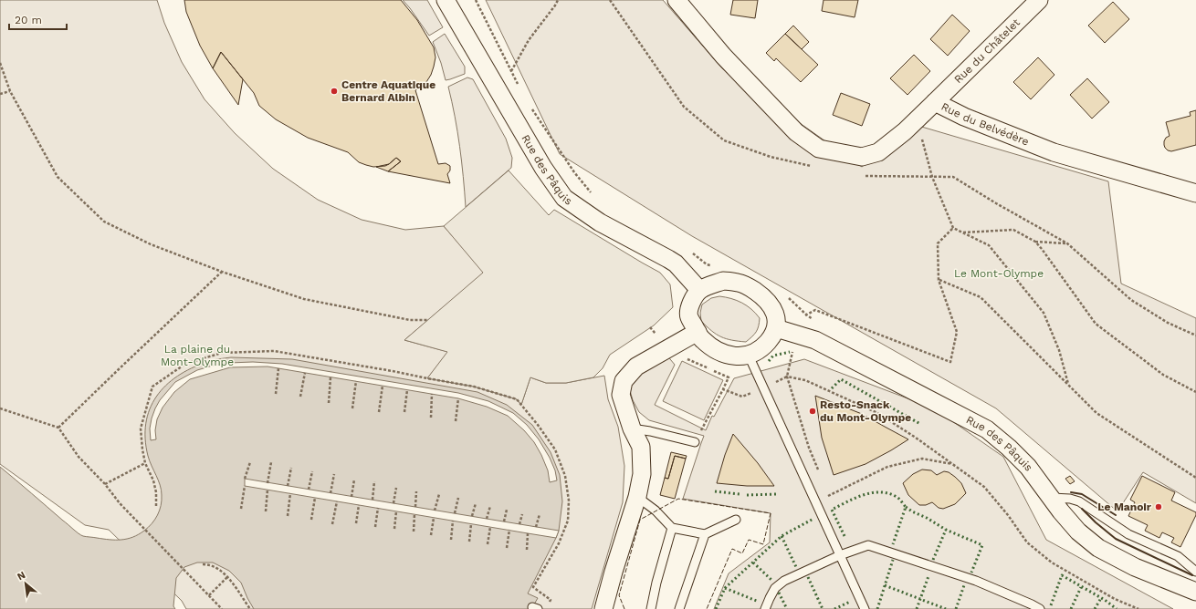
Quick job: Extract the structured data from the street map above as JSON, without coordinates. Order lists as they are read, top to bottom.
{
  "streets": {
    "street": ["Rue du Châtelet", "Rue du Belvédère", "Rue des Pâquis"]
  },
  "crossings": [
    ["Rue du Châtelet", "Rue du Belvédère"]
  ],
  "parks": ["Le Mont-Olympe", "La plaine du Mont-Olympe"],
  "places": ["Centre Aquatique Bernard Albin", "Resto-Snack du Mont-Olympe", "Le Manoir"],
  "scale_bar": "20 m",
  "north": "top left"
}
